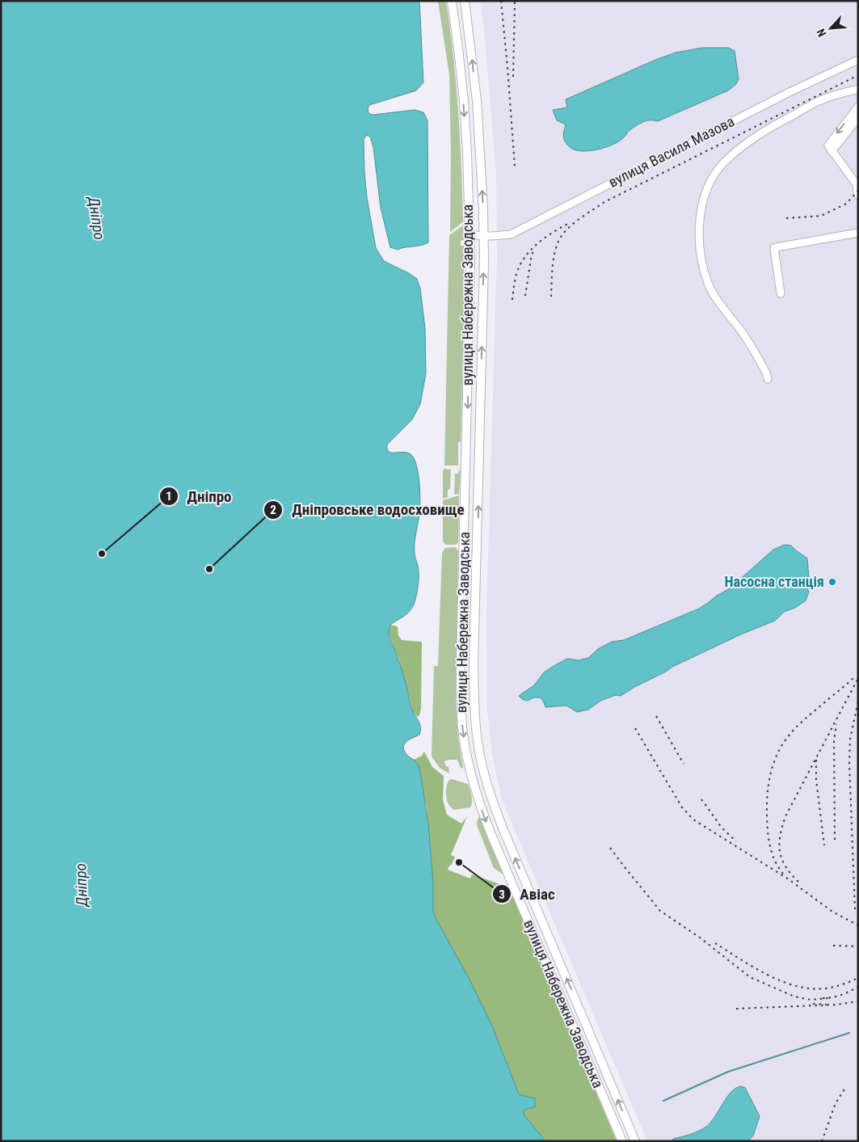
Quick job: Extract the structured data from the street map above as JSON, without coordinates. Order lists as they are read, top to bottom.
{
  "streets": {
    "main road": ["вулиця Набережна Заводська"],
    "street": ["вулиця Василя Мазова"]
  },
  "crossings": [
    ["вулиця Василя Мазова", "вулиця Набережна Заводська"]
  ],
  "water": ["Дніпро"],
  "places": [
    "Дніпро",
    "Дніпровське водосховище",
    "Насосна станція",
    "Авіас"
  ],
  "north": "bottom left"
}
